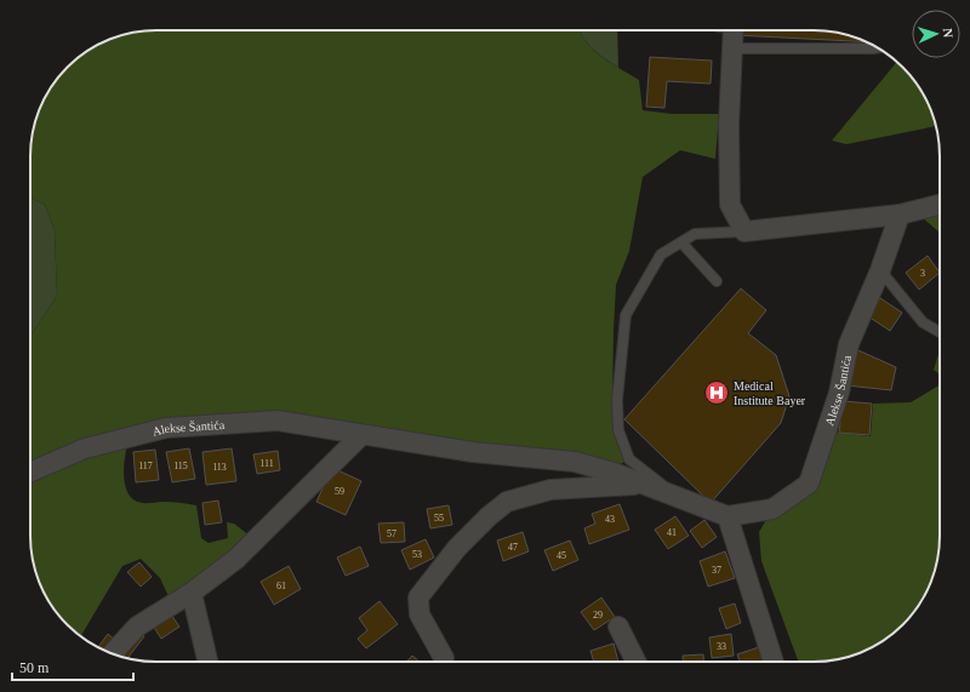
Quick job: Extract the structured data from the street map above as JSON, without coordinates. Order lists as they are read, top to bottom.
{
  "streets": {
    "street": ["Alekse Šantića"]
  },
  "places": {
    "hospital": ["Medical Institute Bayer"]
  },
  "house_numbers": [
    "3",
    "111",
    "117",
    "115",
    "113",
    "59",
    "55",
    "43",
    "41",
    "57",
    "47",
    "53",
    "45",
    "37",
    "61",
    "29",
    "33"
  ],
  "scale_bar": "50 m",
  "north": "right"
}
